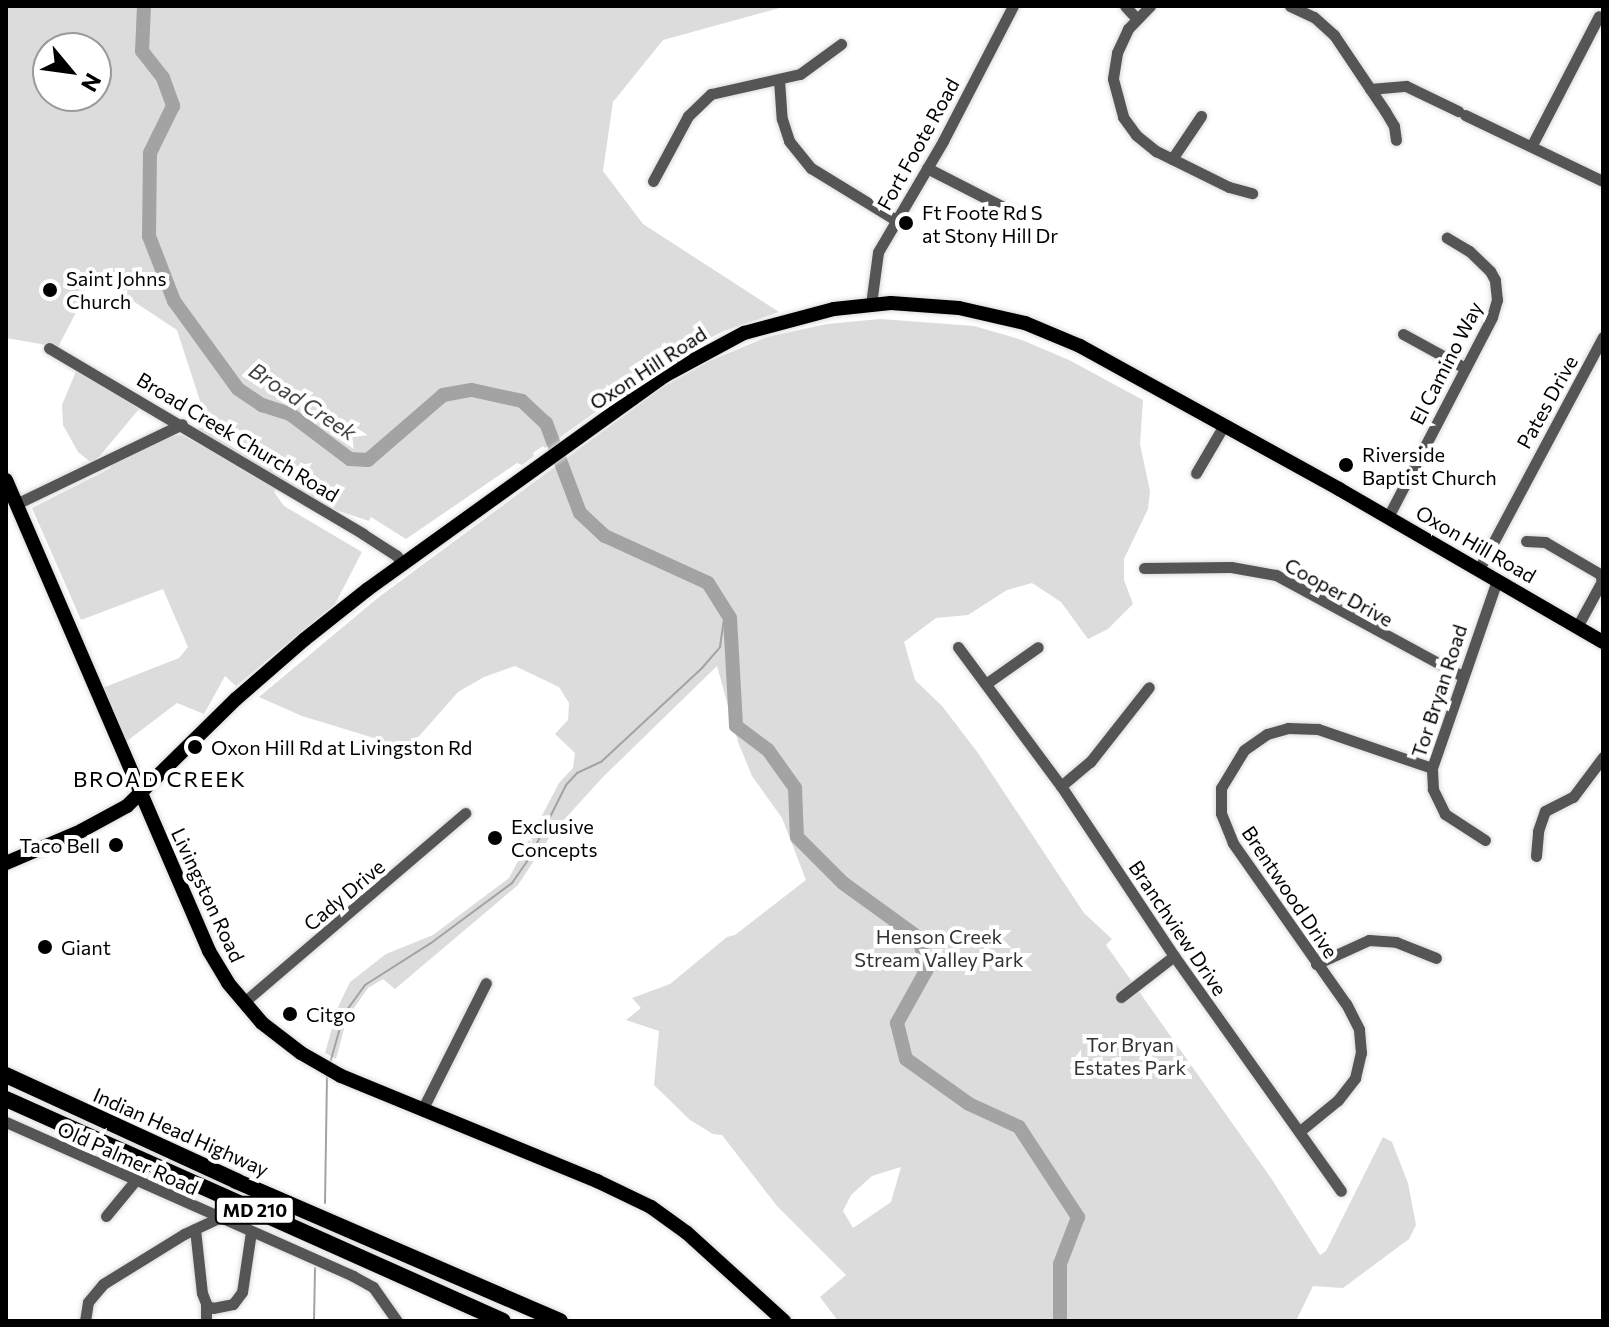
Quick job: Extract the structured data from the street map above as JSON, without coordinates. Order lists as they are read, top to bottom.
{
  "streets": {
    "highway": ["Indian Head Highway", "MD 210"],
    "main road": ["Oxon Hill Road", "Livingston Road"],
    "street": [
      "Fort Foote Road",
      "El Camino Way",
      "Pates Drive",
      "Broad Creek Church Road",
      "Cooper Drive",
      "Tor Bryan Road",
      "Brentwood Drive",
      "Cady Drive",
      "Branchview Drive",
      "Old Palmer Road"
    ]
  },
  "crossings": [
    ["Fort Foote Road", "Oxon Hill Road"],
    ["El Camino Way", "Oxon Hill Road"],
    ["Oxon Hill Road", "Pates Drive"],
    ["Oxon Hill Road", "Broad Creek Church Road"],
    ["Oxon Hill Road", "Tor Bryan Road"],
    ["Oxon Hill Road", "Livingston Road"],
    ["Cooper Drive", "Tor Bryan Road"],
    ["Tor Bryan Road", "Brentwood Drive"],
    ["Brentwood Drive", "Branchview Drive"],
    ["Livingston Road", "Cady Drive"]
  ],
  "districts": ["BROAD CREEK"],
  "water": ["Broad Creek"],
  "parks": ["Henson Creek Stream Valley Park", "Tor Bryan Estates Park"],
  "places": [
    "Ft Foote Rd S at Stony Hill Dr",
    "Saint Johns Church",
    "Riverside Baptist Church",
    "Oxon Hill Rd at Livingston Rd",
    "Exclusive Concepts",
    "Taco Bell",
    "Giant",
    "Citgo"
  ],
  "north": "bottom right"
}
